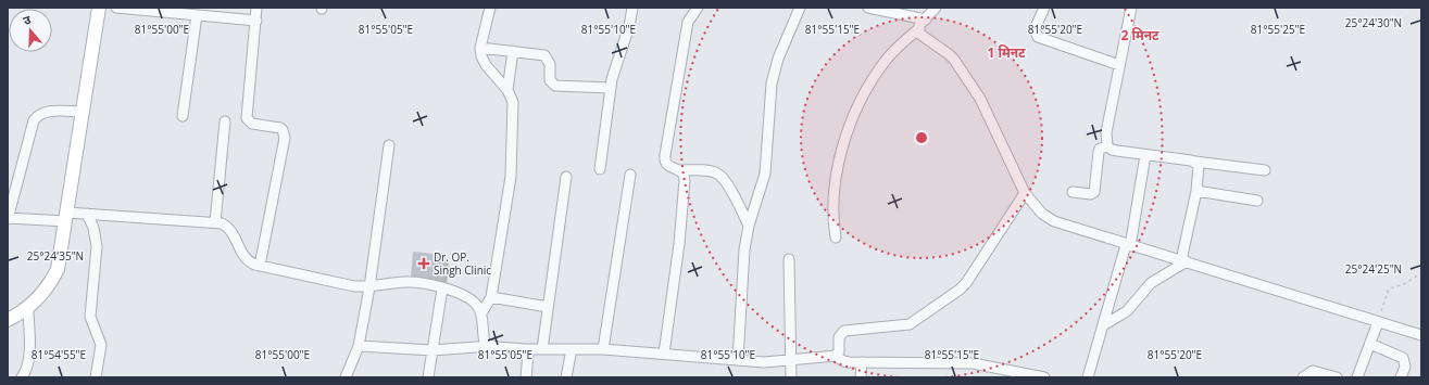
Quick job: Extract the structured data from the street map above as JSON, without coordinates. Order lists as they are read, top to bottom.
{
  "places": {
    "health": ["Dr. OP. Singh Clinic"]
  },
  "north": "top",
  "coordinates": [
    "25°24'30\"N",
    "81°55'00\"E",
    "81°55'05\"E",
    "81°55'10\"E",
    "81°55'15\"E",
    "81°55'20\"E",
    "81°55'25\"E",
    "25°24'35\"N",
    "25°24'25\"N",
    "81°54'55\"E"
  ],
  "rings": ["2 मिनट", "1 मिनट"]
}
